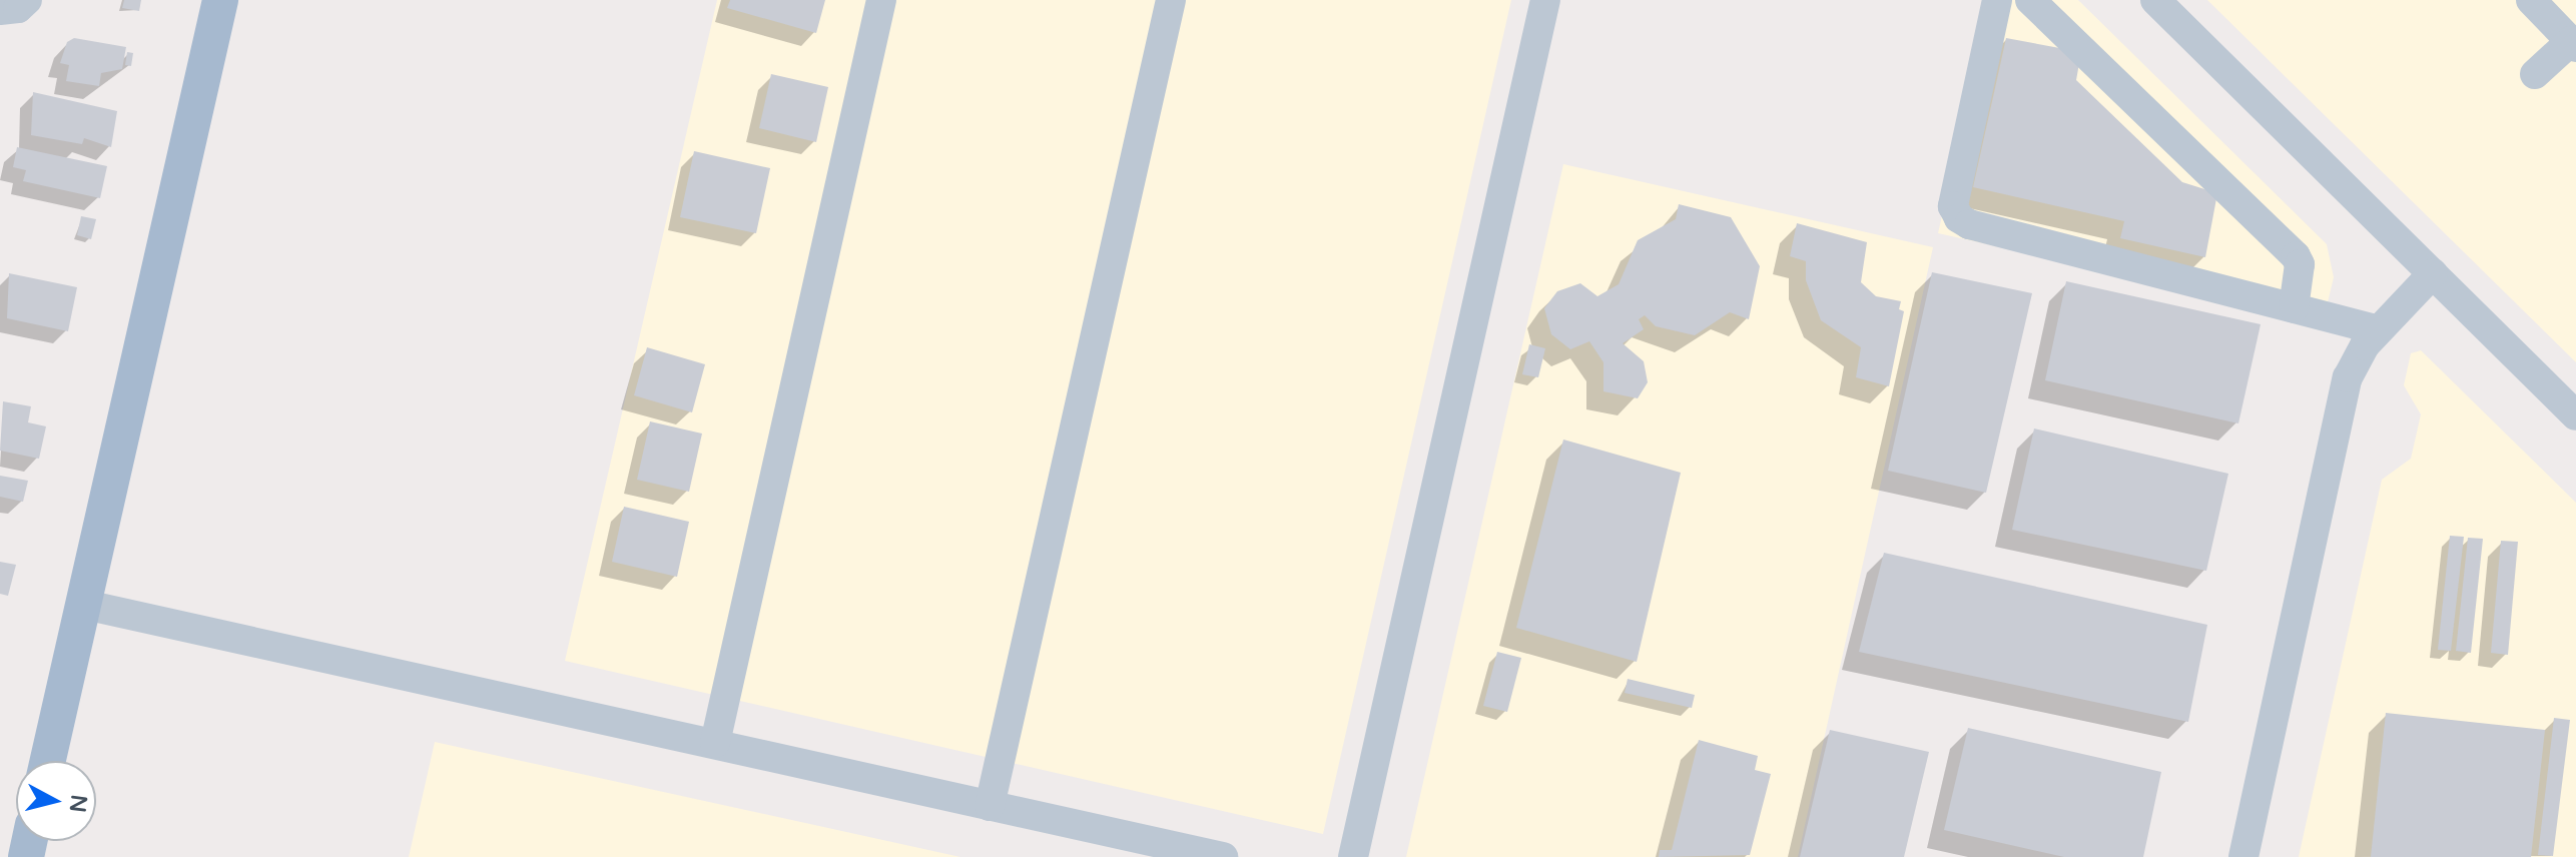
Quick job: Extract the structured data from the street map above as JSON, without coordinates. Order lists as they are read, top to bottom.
{
  "north": "right"
}
